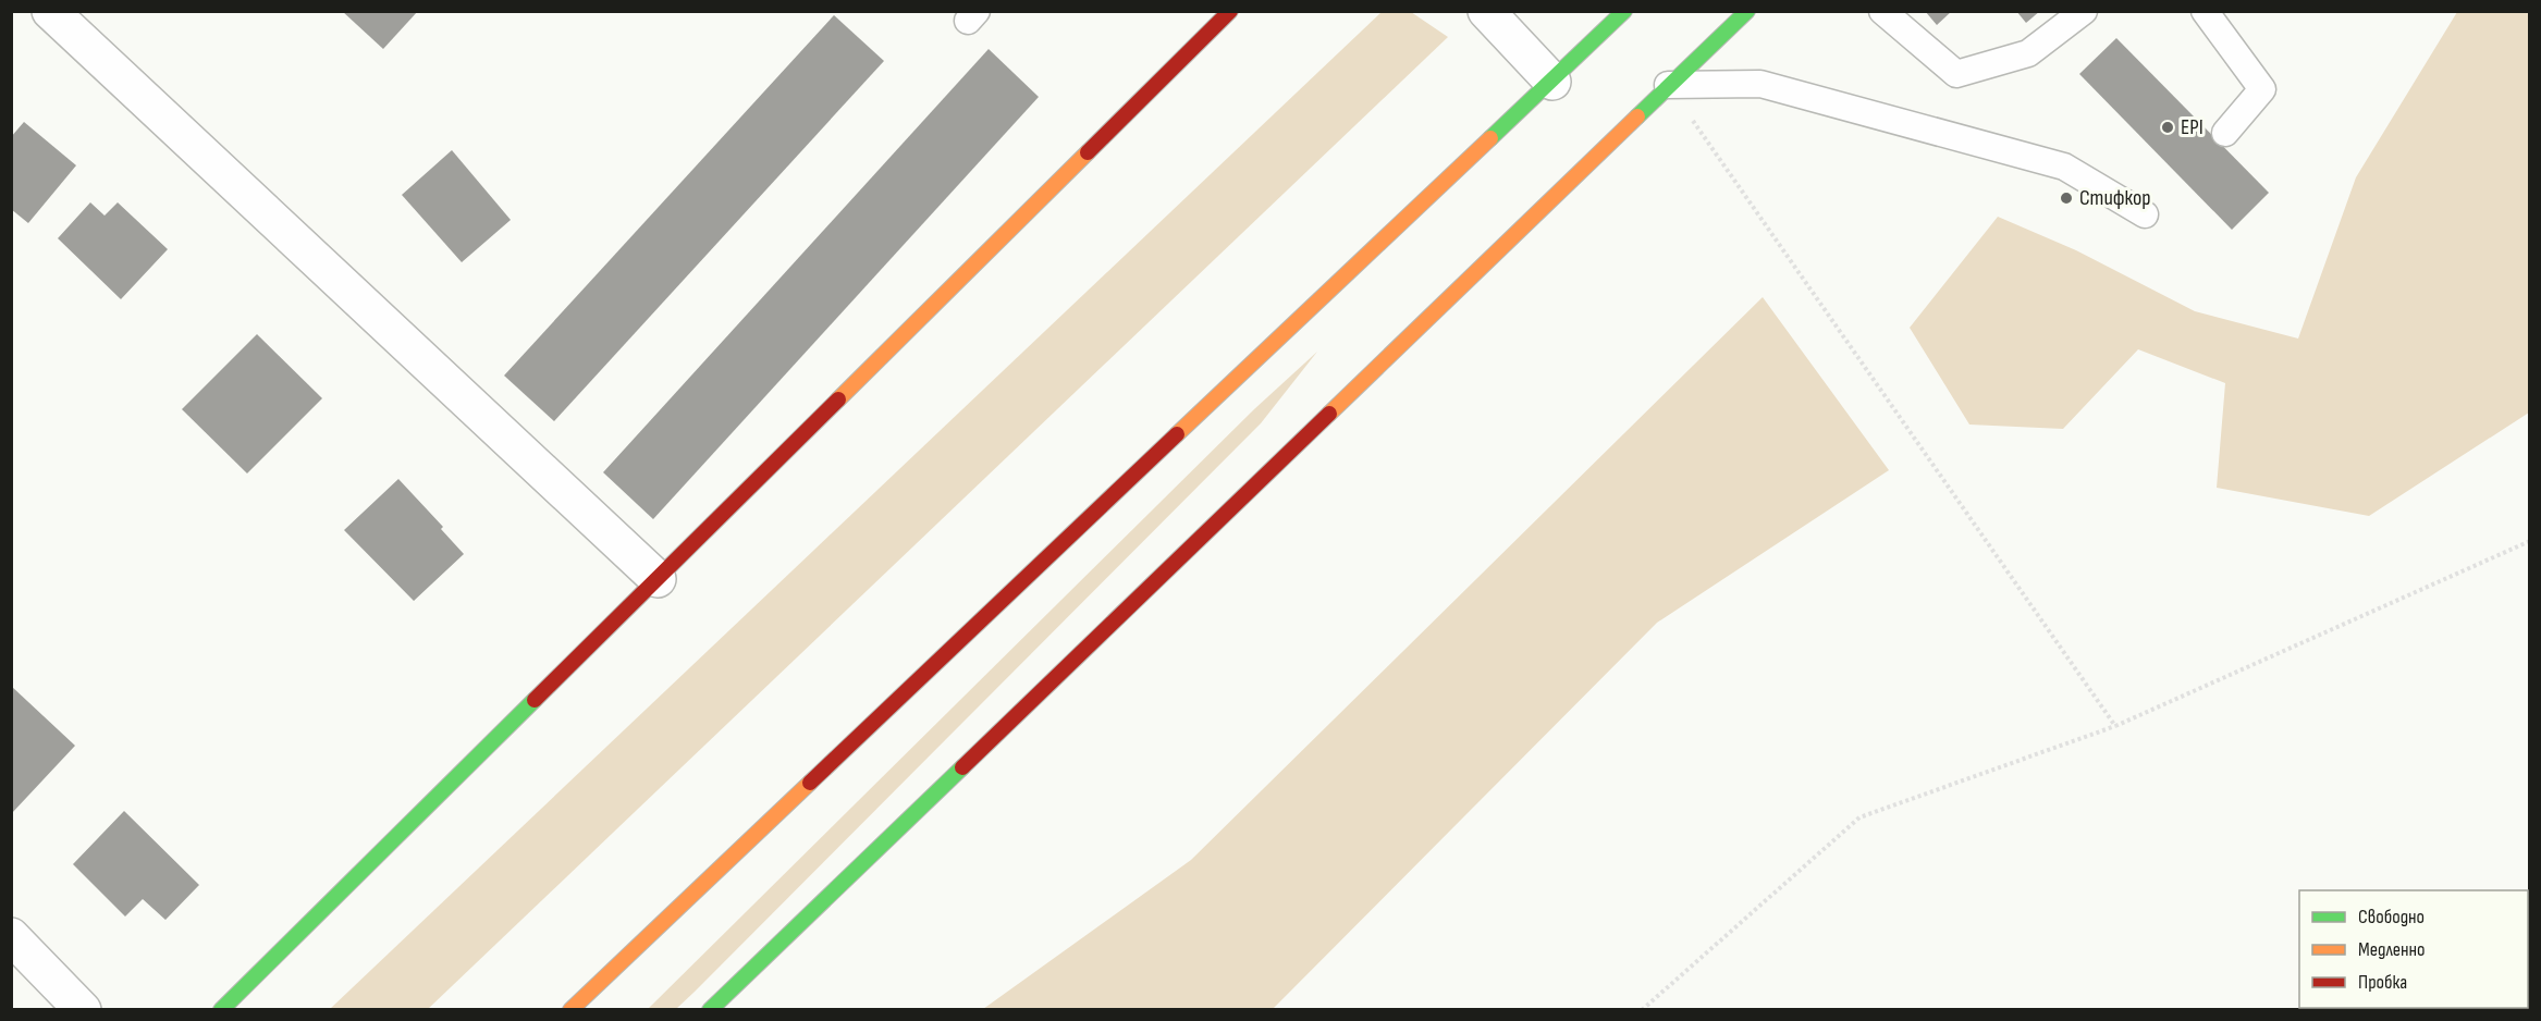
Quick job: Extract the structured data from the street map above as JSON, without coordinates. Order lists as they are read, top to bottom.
{
  "places": ["EPI", "Стифкор"],
  "legend": ["Свободно", "Медленно", "Пробка"]
}
